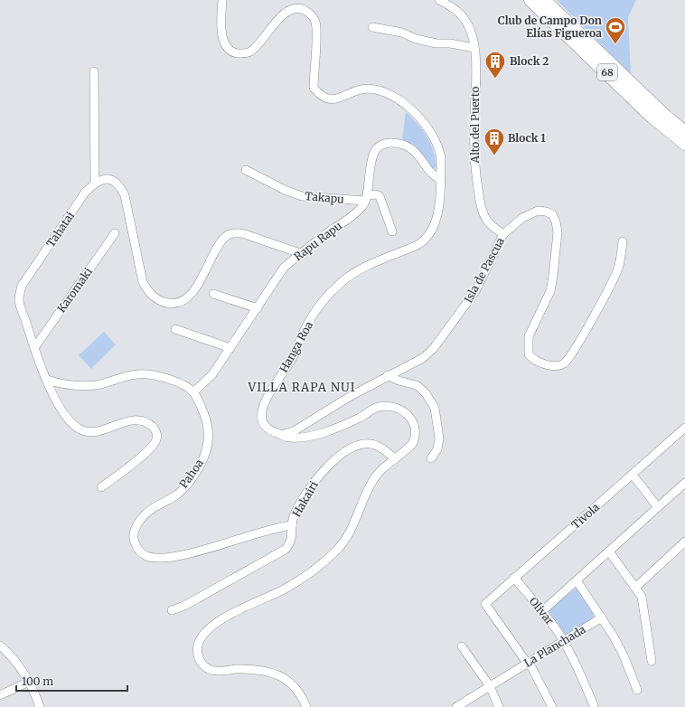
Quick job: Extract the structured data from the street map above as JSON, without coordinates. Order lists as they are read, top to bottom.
{
  "streets": {
    "highway": ["68"],
    "street": [
      "Alto del Puerto",
      "Takapu",
      "Tahatai",
      "Rapu Rapu",
      "Isla de Pascua",
      "Karomaki",
      "Hanga Roa",
      "Pahoa",
      "Hakairi",
      "Tivola",
      "Olivar",
      "La Planchada"
    ]
  },
  "crossings": [
    ["Alto del Puerto", "Isla de Pascua"],
    ["Takapu", "Rapu Rapu"],
    ["Tahatai", "Karomaki"],
    ["Tahatai", "Pahoa"],
    ["Rapu Rapu", "Pahoa"],
    ["Isla de Pascua", "Hanga Roa"],
    ["Hanga Roa", "Hakairi"],
    ["Pahoa", "Hakairi"],
    ["Tivola", "Olivar"],
    ["Tivola", "La Planchada"],
    ["Olivar", "La Planchada"]
  ],
  "districts": ["VILLA RAPA NUI"],
  "places": {
    "sports": ["Club de Campo Don Elías Figueroa"],
    "building": ["Block 2", "Block 1"]
  },
  "scale_bar": "100 m"
}
